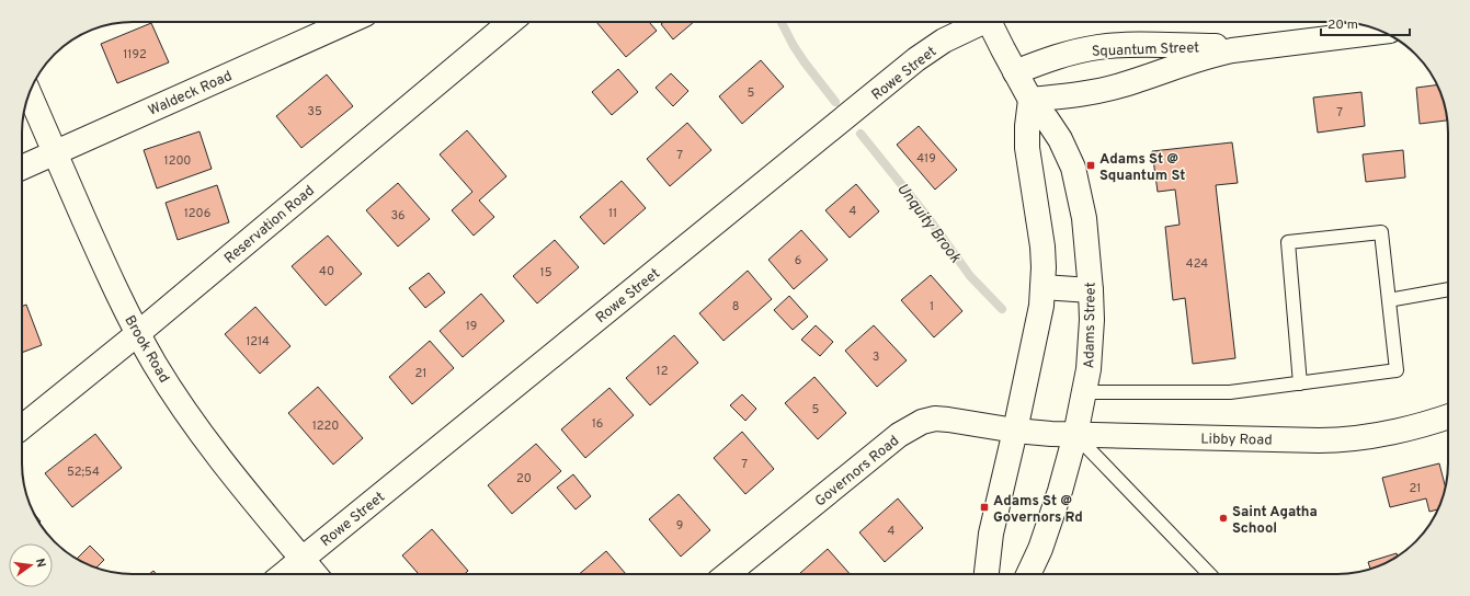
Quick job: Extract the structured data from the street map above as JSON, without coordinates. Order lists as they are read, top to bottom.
{
  "streets": {
    "street": [
      "Squantum Street",
      "Rowe Street",
      "Waldeck Road",
      "Reservation Road",
      "Adams Street",
      "Brook Road",
      "Libby Road",
      "Governors Road"
    ]
  },
  "crossings": [
    ["Squantum Street", "Adams Street"],
    ["Rowe Street", "Brook Road"],
    ["Waldeck Road", "Brook Road"],
    ["Reservation Road", "Brook Road"],
    ["Adams Street", "Libby Road"],
    ["Libby Road", "Governors Road"]
  ],
  "water": ["Unquity Brook"],
  "places": {
    "transit": ["Adams St @ Squantum St", "Adams St @ Governors Rd"],
    "other": ["Saint Agatha School"]
  },
  "house_numbers": [
    "1192",
    "5",
    "35",
    "7",
    "7",
    "419",
    "1200",
    "4",
    "1206",
    "11",
    "36",
    "6",
    "424",
    "40",
    "15",
    "8",
    "1",
    "19",
    "1214",
    "3",
    "12",
    "21",
    "5",
    "16",
    "1220",
    "7",
    "52;54",
    "20",
    "21",
    "9",
    "4"
  ],
  "scale_bar": "20 m",
  "north": "right"
}
